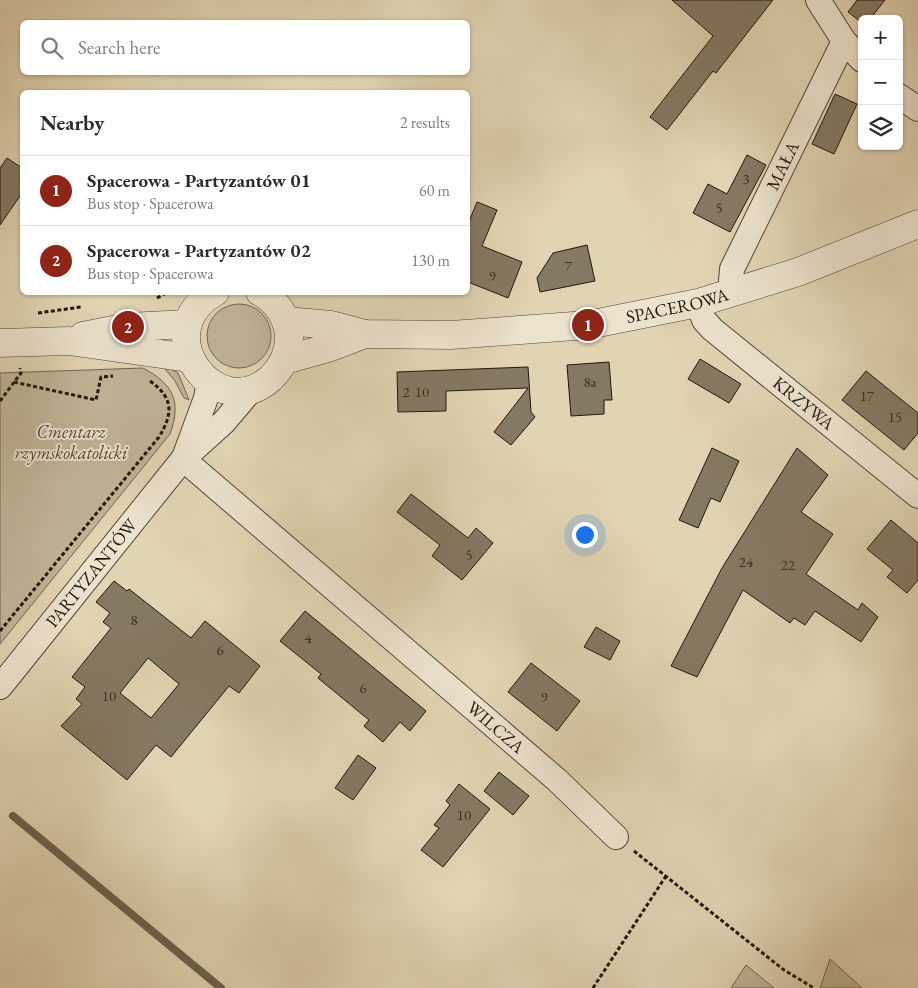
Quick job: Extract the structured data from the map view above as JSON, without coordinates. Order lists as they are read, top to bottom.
{
  "streets": {
    "street": [
      "MAŁA",
      "SPACEROWA",
      "KRZYWA",
      "PARTYZANTÓW",
      "WILCZA"
    ]
  },
  "crossings": [
    ["MAŁA", "SPACEROWA"],
    ["SPACEROWA", "KRZYWA"],
    ["PARTYZANTÓW", "WILCZA"]
  ],
  "parks": ["Cmentarz rzymskokatolicki"],
  "house_numbers": [
    "3",
    "5",
    "7",
    "9",
    "8a",
    "2",
    "10",
    "17",
    "15",
    "5",
    "24",
    "22",
    "8",
    "4",
    "6",
    "6",
    "10",
    "9",
    "10"
  ],
  "page": {
    "map_buttons": ["+", "−"],
    "search": "Search here",
    "heading": ["Nearby", "2 results"],
    "list": [
      {
        "mark": "1",
        "name": "Spacerowa - Partyzantów 01",
        "note": "Bus stop · Spacerowa",
        "value": "60 m"
      },
      {
        "mark": "2",
        "name": "Spacerowa - Partyzantów 02",
        "note": "Bus stop · Spacerowa",
        "value": "130 m"
      }
    ],
    "pins": ["1", "2"]
  }
}
